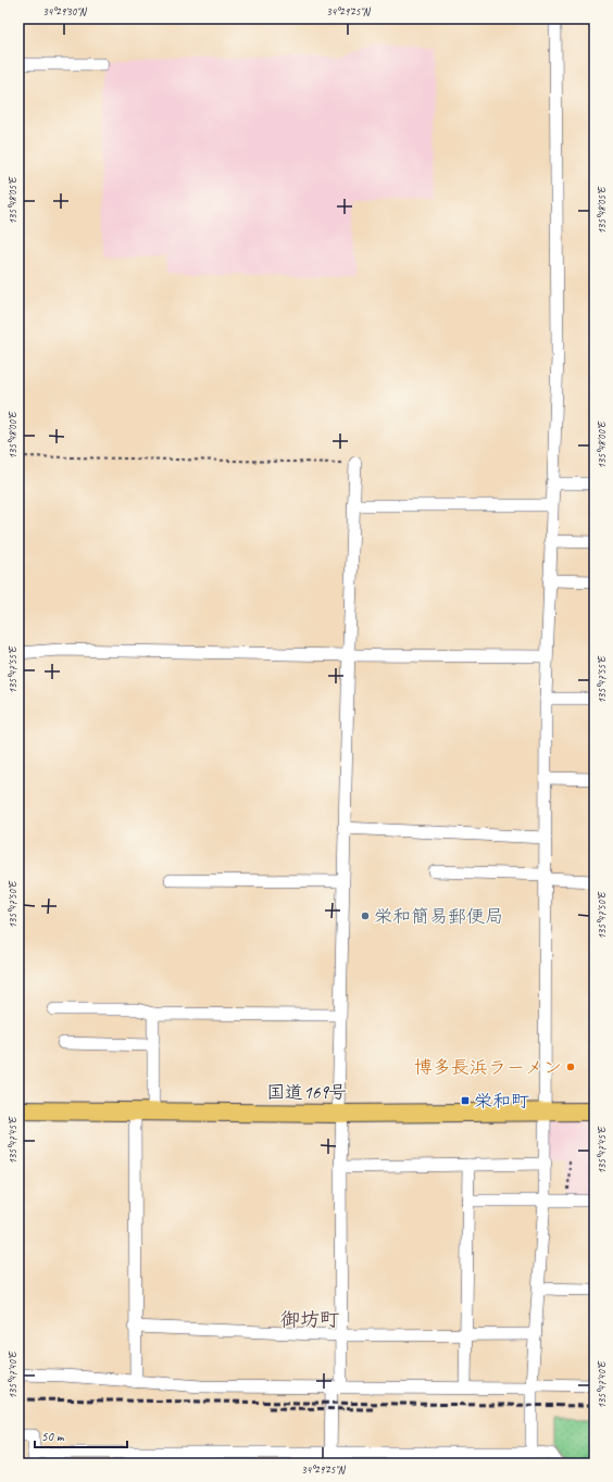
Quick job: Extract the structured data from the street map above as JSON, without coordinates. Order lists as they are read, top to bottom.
{
  "streets": {
    "highway": ["国道169号"]
  },
  "districts": ["御坊町"],
  "places": {
    "other": ["栄和簡易郵便局", "博多長浜ラーメン"],
    "transit": ["栄和町"]
  },
  "scale_bar": "50 m",
  "coordinates": [
    "34°29'30\"N",
    "34°29'25\"N",
    "135°48'05\"E",
    "135°48'00\"E",
    "135°47'55\"E",
    "135°47'50\"E",
    "135°47'45\"E",
    "135°47'40\"E"
  ]
}
